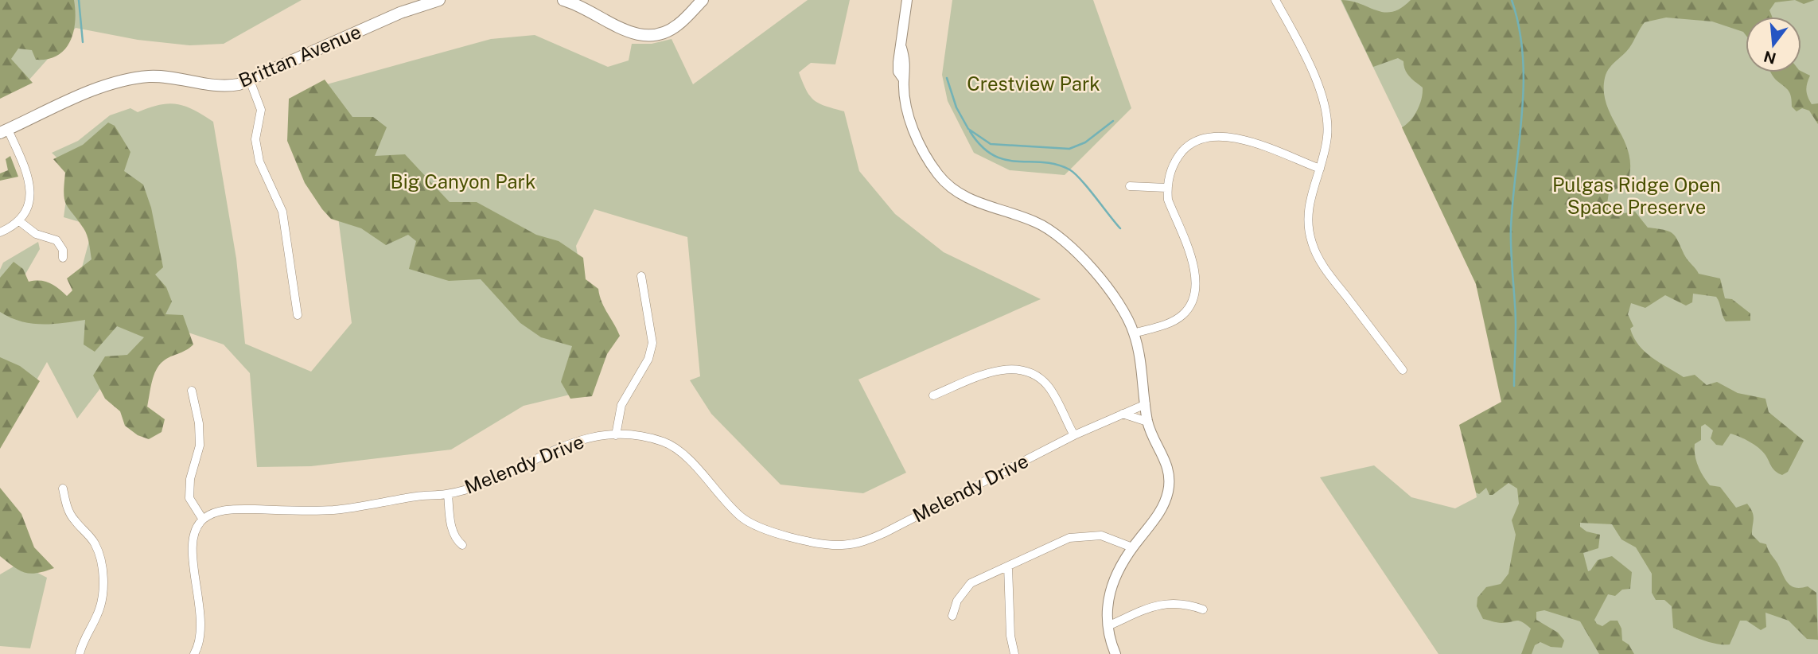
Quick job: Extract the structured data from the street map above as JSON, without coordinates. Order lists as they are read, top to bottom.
{
  "streets": {
    "main road": ["Brittan Avenue"],
    "street": ["Melendy Drive"]
  },
  "parks": ["Crestview Park", "Big Canyon Park", "Pulgas Ridge Open Space Preserve"],
  "north": "bottom"
}
